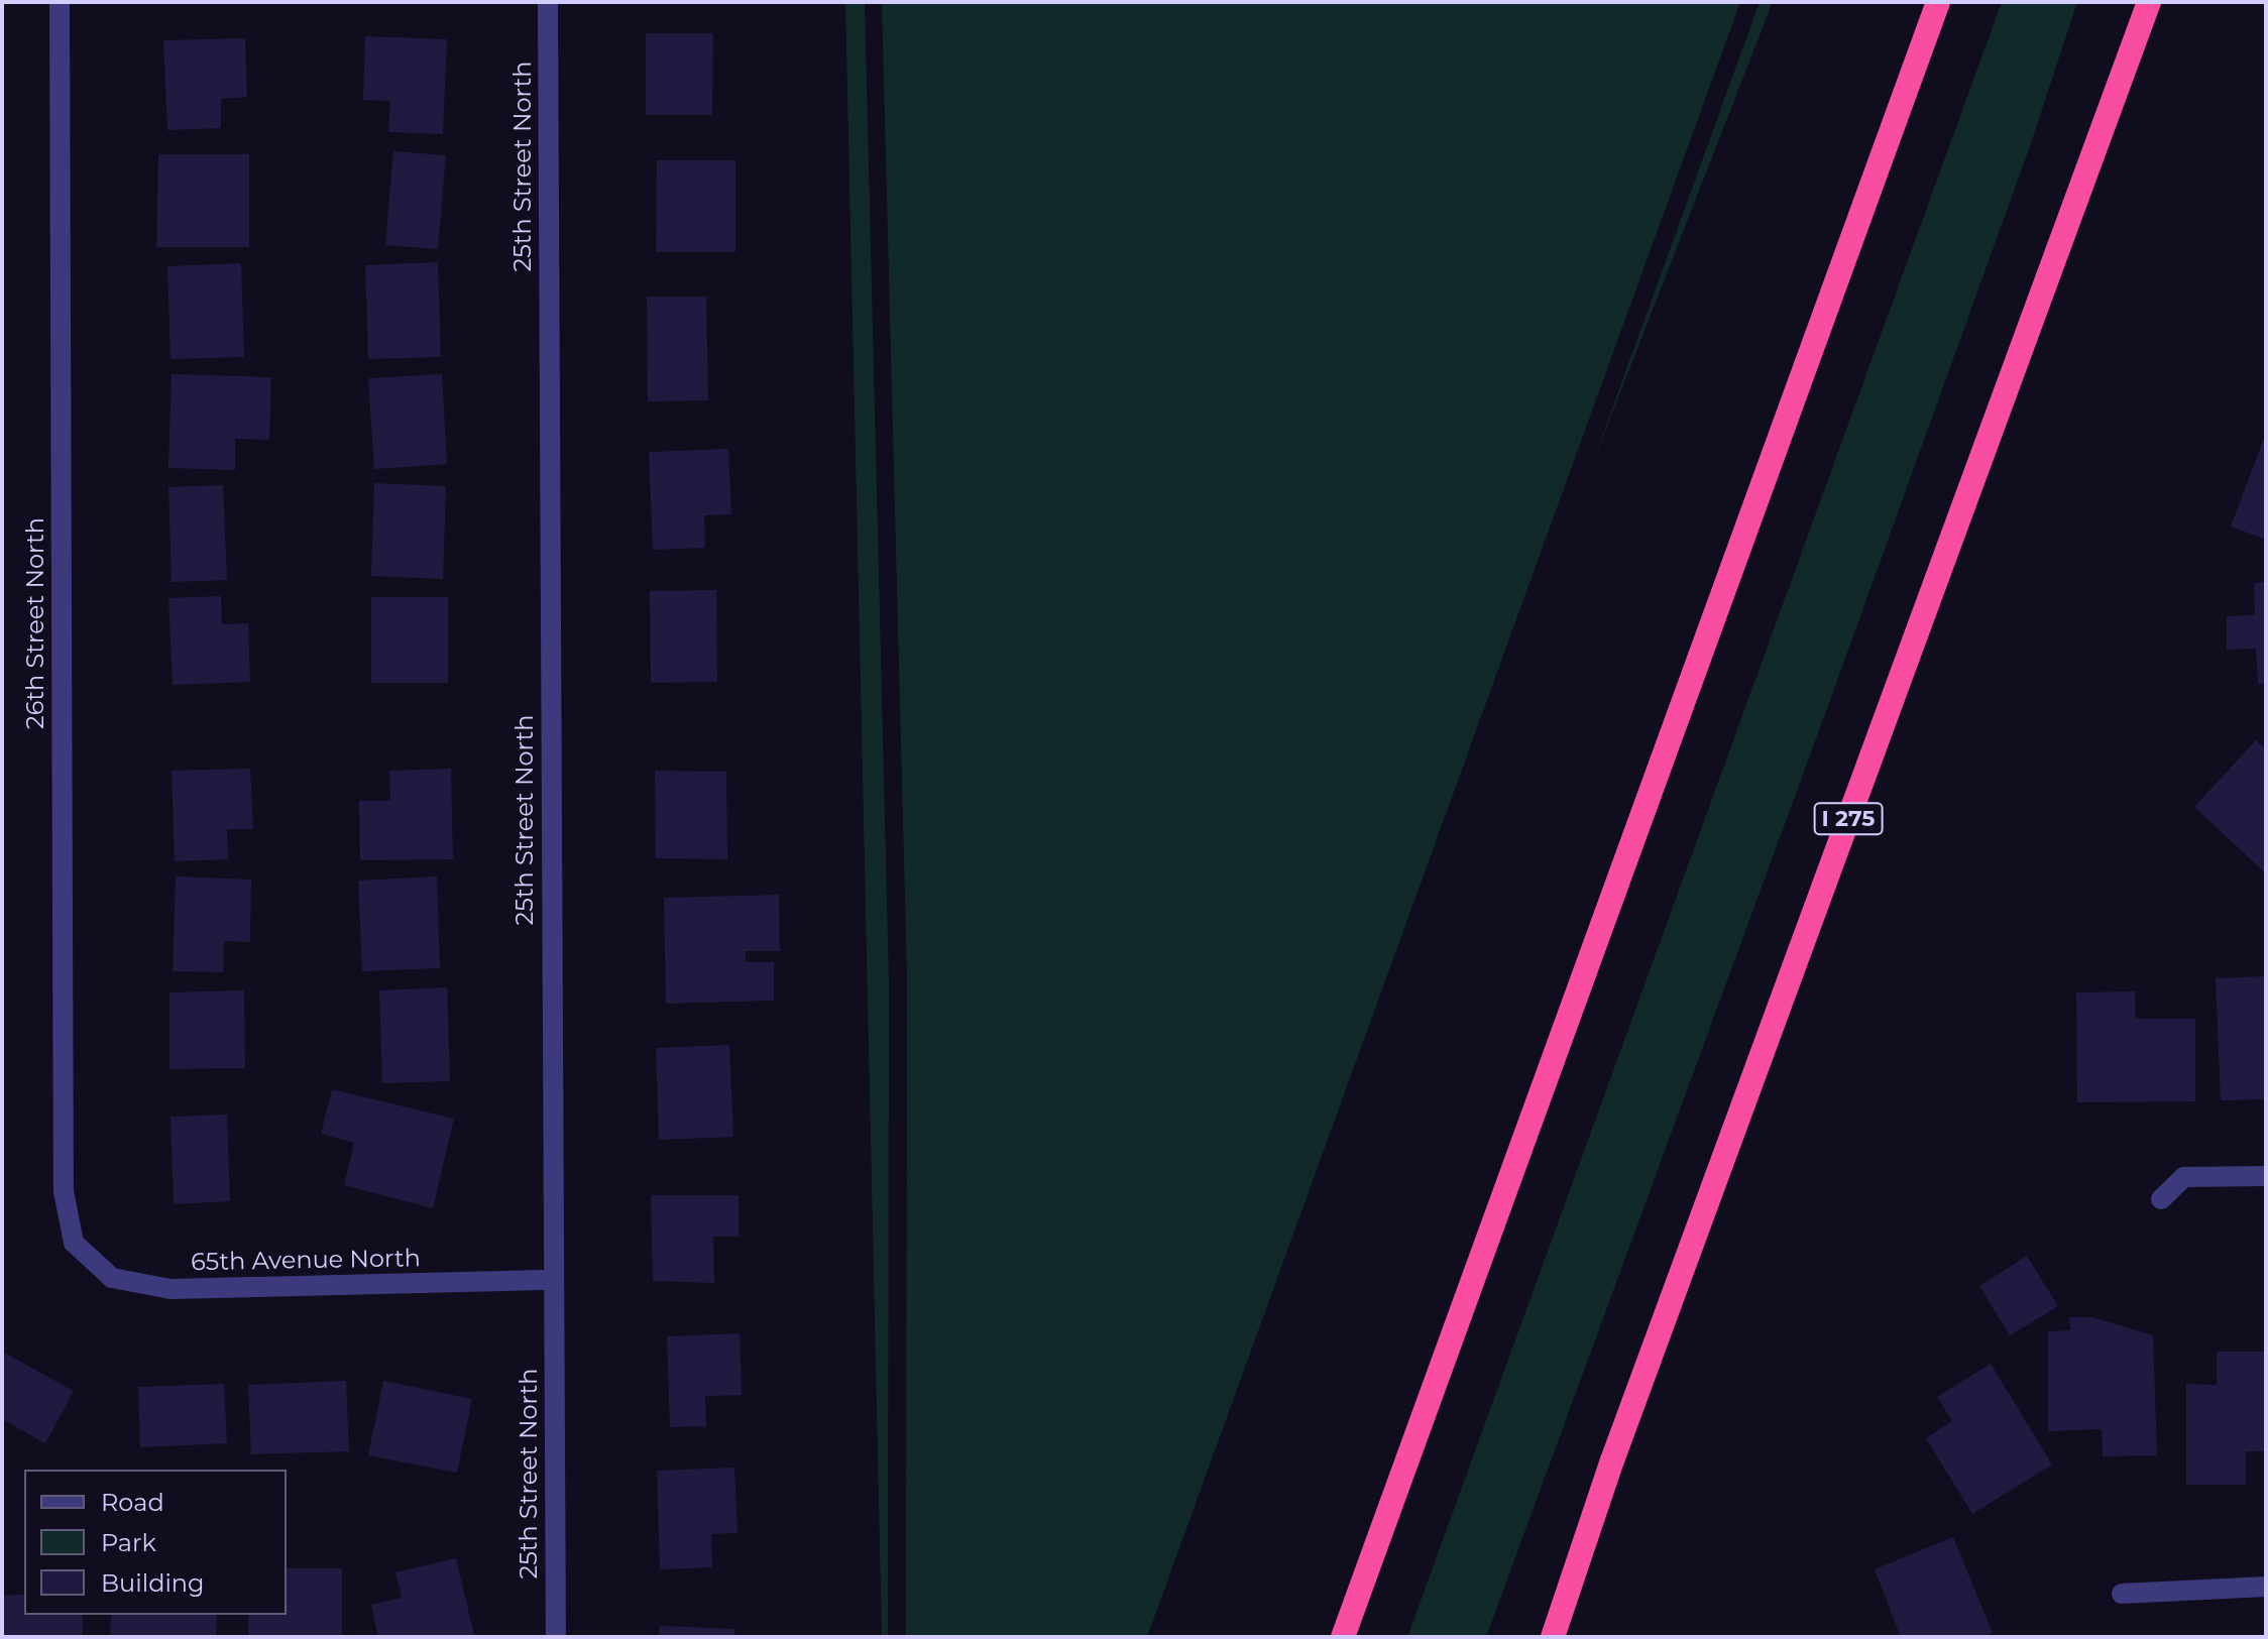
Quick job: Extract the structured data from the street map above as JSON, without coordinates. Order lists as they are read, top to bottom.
{
  "streets": {
    "highway": ["I 275"],
    "street": ["25th Street North", "26th Street North", "65th Avenue North"]
  },
  "crossings": [
    ["25th Street North", "65th Avenue North"],
    ["26th Street North", "65th Avenue North"]
  ],
  "legend": ["Road", "Park", "Building"]
}
